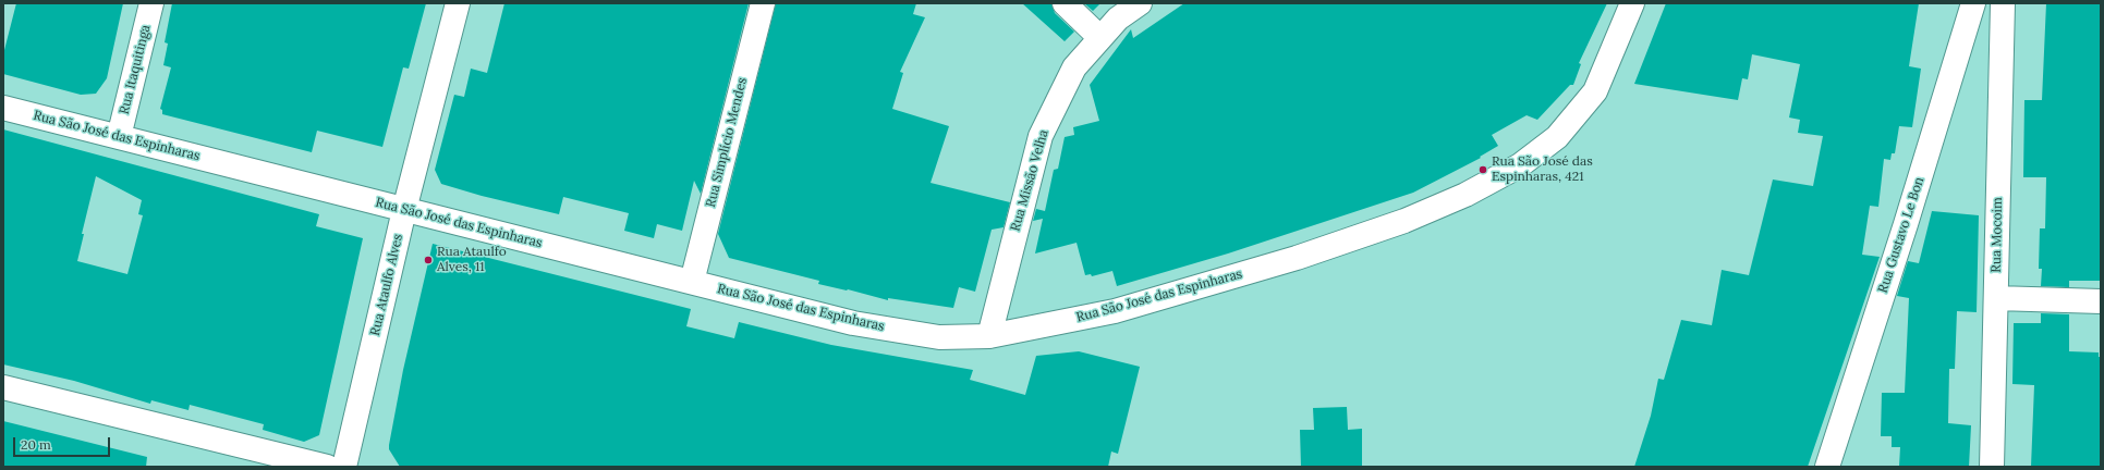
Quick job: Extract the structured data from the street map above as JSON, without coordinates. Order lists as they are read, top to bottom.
{
  "streets": {
    "street": [
      "Rua Itaquitinga",
      "Rua São José das Espinharas",
      "Rua Simplício Mendes",
      "Rua Missão Velha",
      "Rua Gustavo Le Bon",
      "Rua Mocoim",
      "Rua Ataulfo Alves"
    ]
  },
  "crossings": [
    ["Rua Itaquitinga", "Rua São José das Espinharas"],
    ["Rua São José das Espinharas", "Rua Simplício Mendes"],
    ["Rua São José das Espinharas", "Rua Missão Velha"],
    ["Rua São José das Espinharas", "Rua Ataulfo Alves"]
  ],
  "places": ["Rua São José das Espinharas, 421", "Rua Ataulfo Alves, 11"],
  "scale_bar": "20 m"
}
